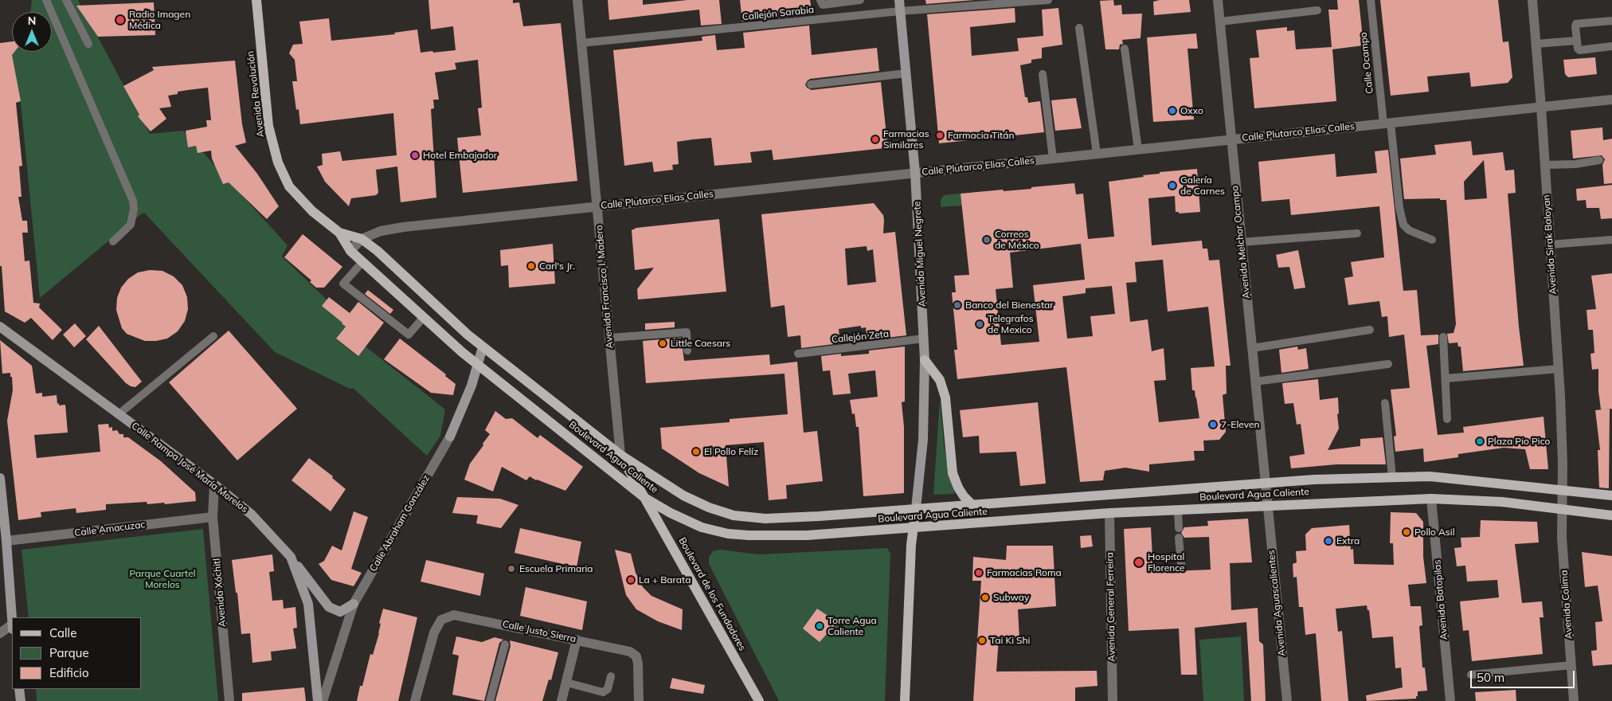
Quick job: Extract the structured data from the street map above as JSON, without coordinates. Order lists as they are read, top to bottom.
{
  "streets": {
    "main road": [
      "Avenida Revolución",
      "Avenida Miguel Negrete",
      "Boulevard Agua Caliente",
      "Calle Rampa José María Morelos",
      "Calle Abraham González",
      "Boulevard de los Fundadores"
    ],
    "street": [
      "Calle Plutarco Elias Calles",
      "Avenida Melchor Ocampo",
      "Avenida Sirak Baloyan",
      "Avenida Francisco I. Madero",
      "Calle Amacuzac",
      "Avenida Xóchitl",
      "Avenida Batopilas",
      "Avenida Aguascalientes",
      "Avenida Colima",
      "Avenida General Ferreira",
      "Calle Justo Sierra"
    ],
    "lane": ["Callejón Sarabia", "Calle Ocampo", "Callejón Zeta"]
  },
  "crossings": [
    ["Callejón Sarabia", "Avenida Miguel Negrete"],
    ["Callejón Sarabia", "Avenida Francisco I. Madero"],
    ["Calle Ocampo", "Calle Plutarco Elias Calles"],
    ["Avenida Revolución", "Calle Plutarco Elias Calles"],
    ["Avenida Revolución", "Boulevard Agua Caliente"],
    ["Calle Plutarco Elias Calles", "Avenida Melchor Ocampo"],
    ["Calle Plutarco Elias Calles", "Avenida Sirak Baloyan"],
    ["Calle Plutarco Elias Calles", "Avenida Miguel Negrete"],
    ["Calle Plutarco Elias Calles", "Avenida Francisco I. Madero"],
    ["Calle Plutarco Elias Calles", "Boulevard Agua Caliente"],
    ["Avenida Melchor Ocampo", "Boulevard Agua Caliente"],
    ["Avenida Melchor Ocampo", "Avenida Aguascalientes"],
    ["Avenida Sirak Baloyan", "Boulevard Agua Caliente"],
    ["Avenida Sirak Baloyan", "Avenida Colima"],
    ["Avenida Miguel Negrete", "Callejón Zeta"],
    ["Avenida Miguel Negrete", "Boulevard Agua Caliente"],
    ["Avenida Francisco I. Madero", "Boulevard Agua Caliente"],
    ["Avenida Francisco I. Madero", "Boulevard de los Fundadores"],
    ["Boulevard Agua Caliente", "Calle Abraham González"],
    ["Boulevard Agua Caliente", "Boulevard de los Fundadores"],
    ["Boulevard Agua Caliente", "Avenida Batopilas"],
    ["Boulevard Agua Caliente", "Avenida Aguascalientes"],
    ["Boulevard Agua Caliente", "Avenida Colima"],
    ["Boulevard Agua Caliente", "Avenida General Ferreira"],
    ["Calle Rampa José María Morelos", "Avenida Xóchitl"],
    ["Calle Amacuzac", "Avenida Xóchitl"]
  ],
  "parks": ["Parque Cuartel Morelos"],
  "places": [
    "Radio Imagen Médica",
    "Oxxo",
    "Farmacia Titán",
    "Farmacias Similares",
    "Hotel Embajador",
    "Galería de Carnes",
    "Correos de México",
    "Carl's Jr.",
    "Banco del Bienestar",
    "Telegrafos de Mexico",
    "Little Caesars",
    "7-Eleven",
    "Plaza Pio Pico",
    "El Pollo Felíz",
    "Pollo Asil",
    "Extra",
    "Hospital Florence",
    "Escuela Primaria",
    "Farmacias Roma",
    "La + Barata",
    "Subway",
    "Torre Agua Caliente",
    "Tai Ki Shi"
  ],
  "legend": ["Calle", "Parque", "Edificio"],
  "scale_bar": "50 m",
  "north": "top"
}
